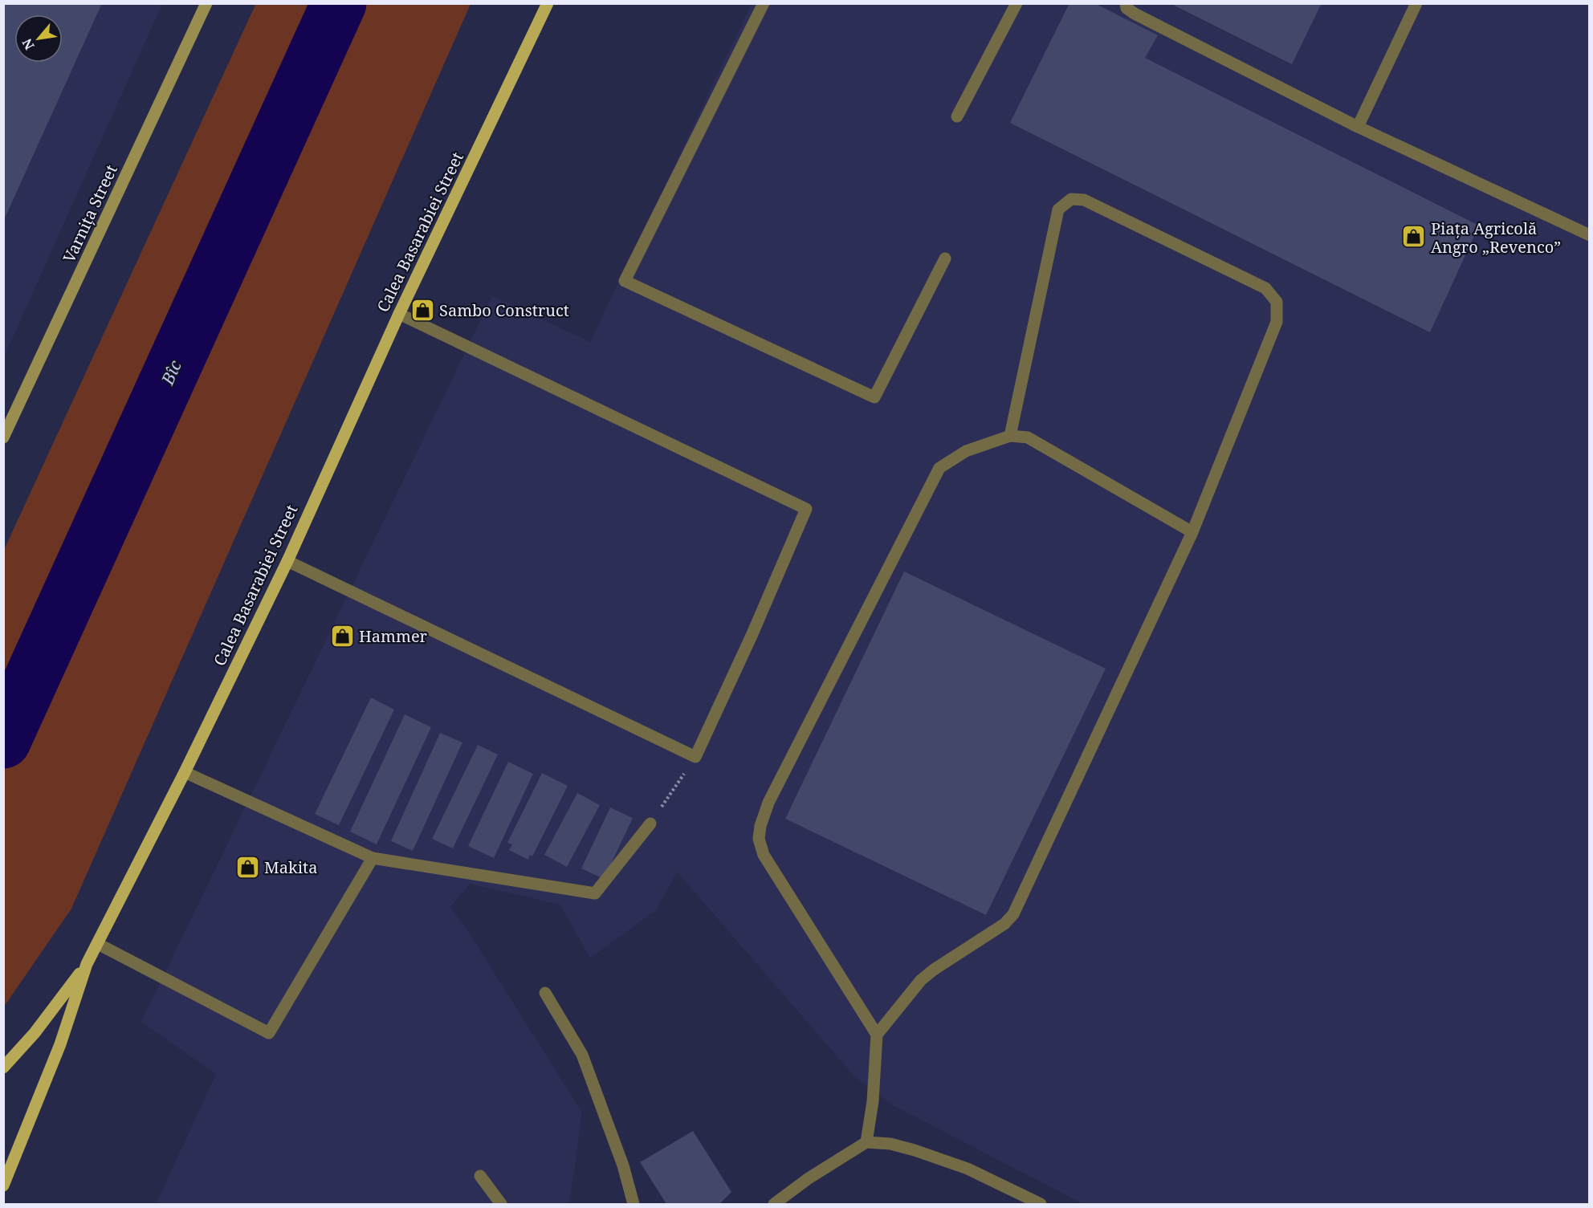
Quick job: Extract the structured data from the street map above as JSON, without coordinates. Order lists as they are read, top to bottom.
{
  "streets": {
    "main road": ["Calea Basarabiei Street"],
    "street": ["Varnița Street"]
  },
  "water": ["Bîc"],
  "places": {
    "shop": [
      "Piața Agricolă Angro „Revenco”",
      "Sambo Construct",
      "Hammer",
      "Makita"
    ]
  },
  "north": "bottom left"
}
